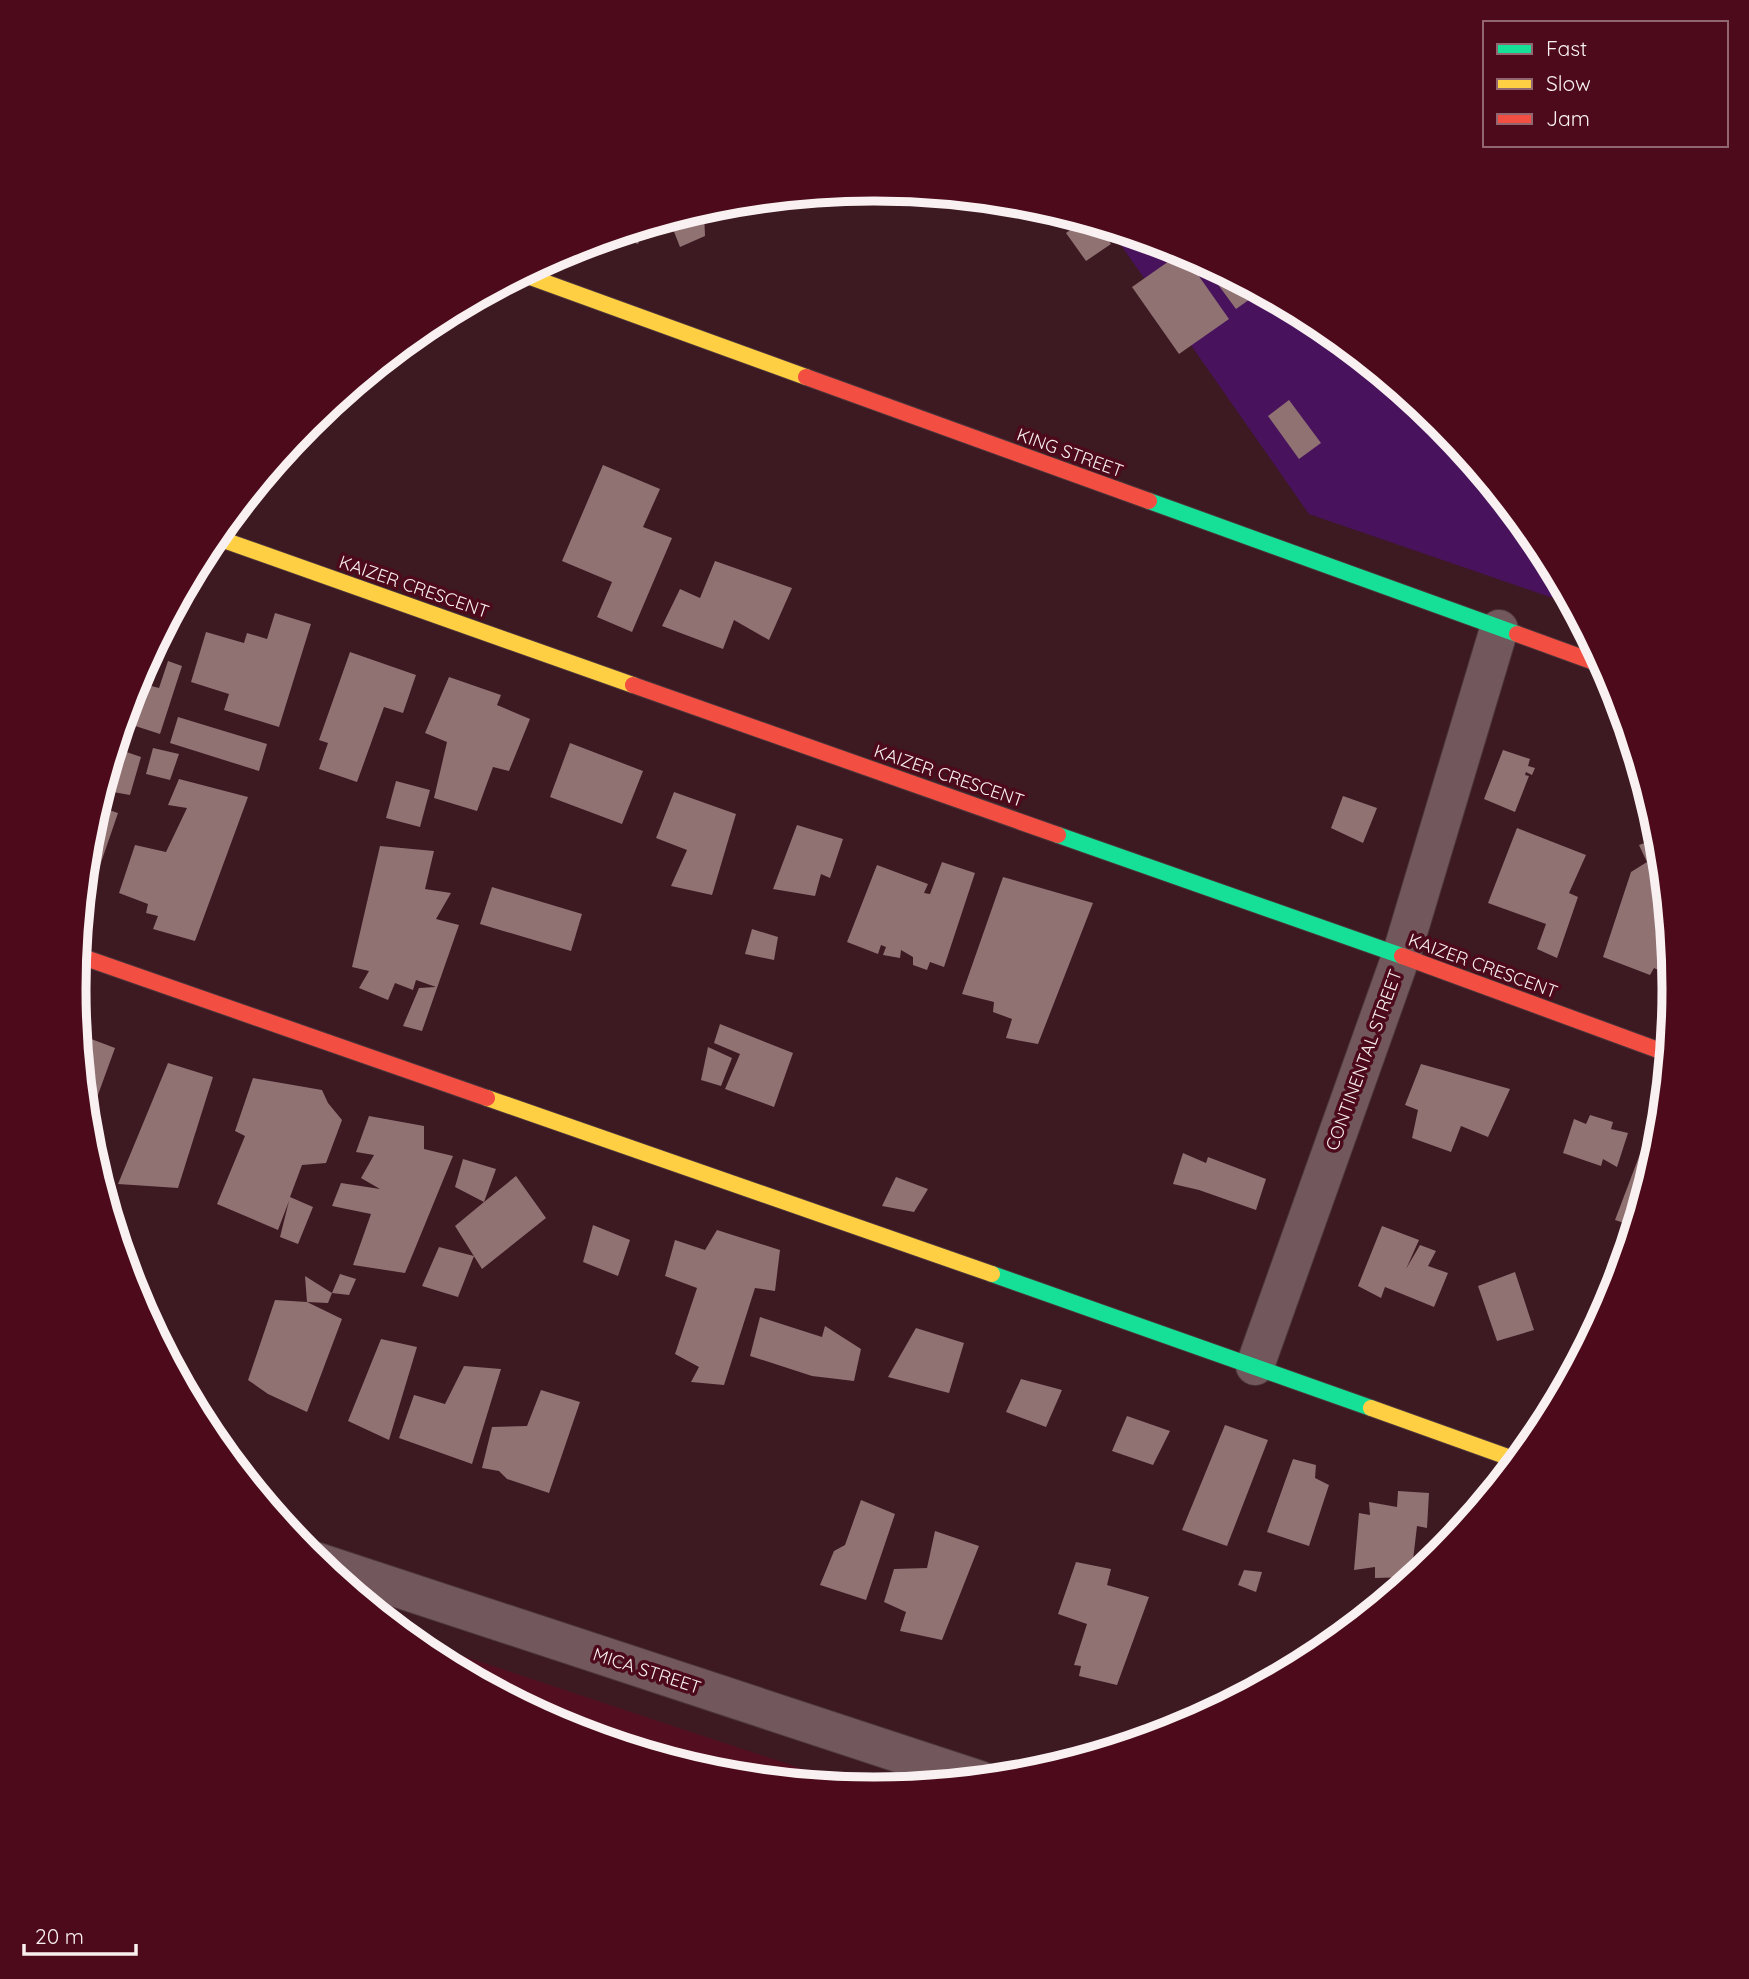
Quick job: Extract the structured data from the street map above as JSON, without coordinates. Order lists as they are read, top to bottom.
{
  "streets": {
    "street": [
      "KING STREET",
      "KAIZER CRESCENT",
      "CONTINENTAL STREET",
      "MICA STREET"
    ]
  },
  "crossings": [
    ["KING STREET", "CONTINENTAL STREET"],
    ["KAIZER CRESCENT", "CONTINENTAL STREET"]
  ],
  "legend": ["Fast", "Slow", "Jam"],
  "scale_bar": "20 m"
}
